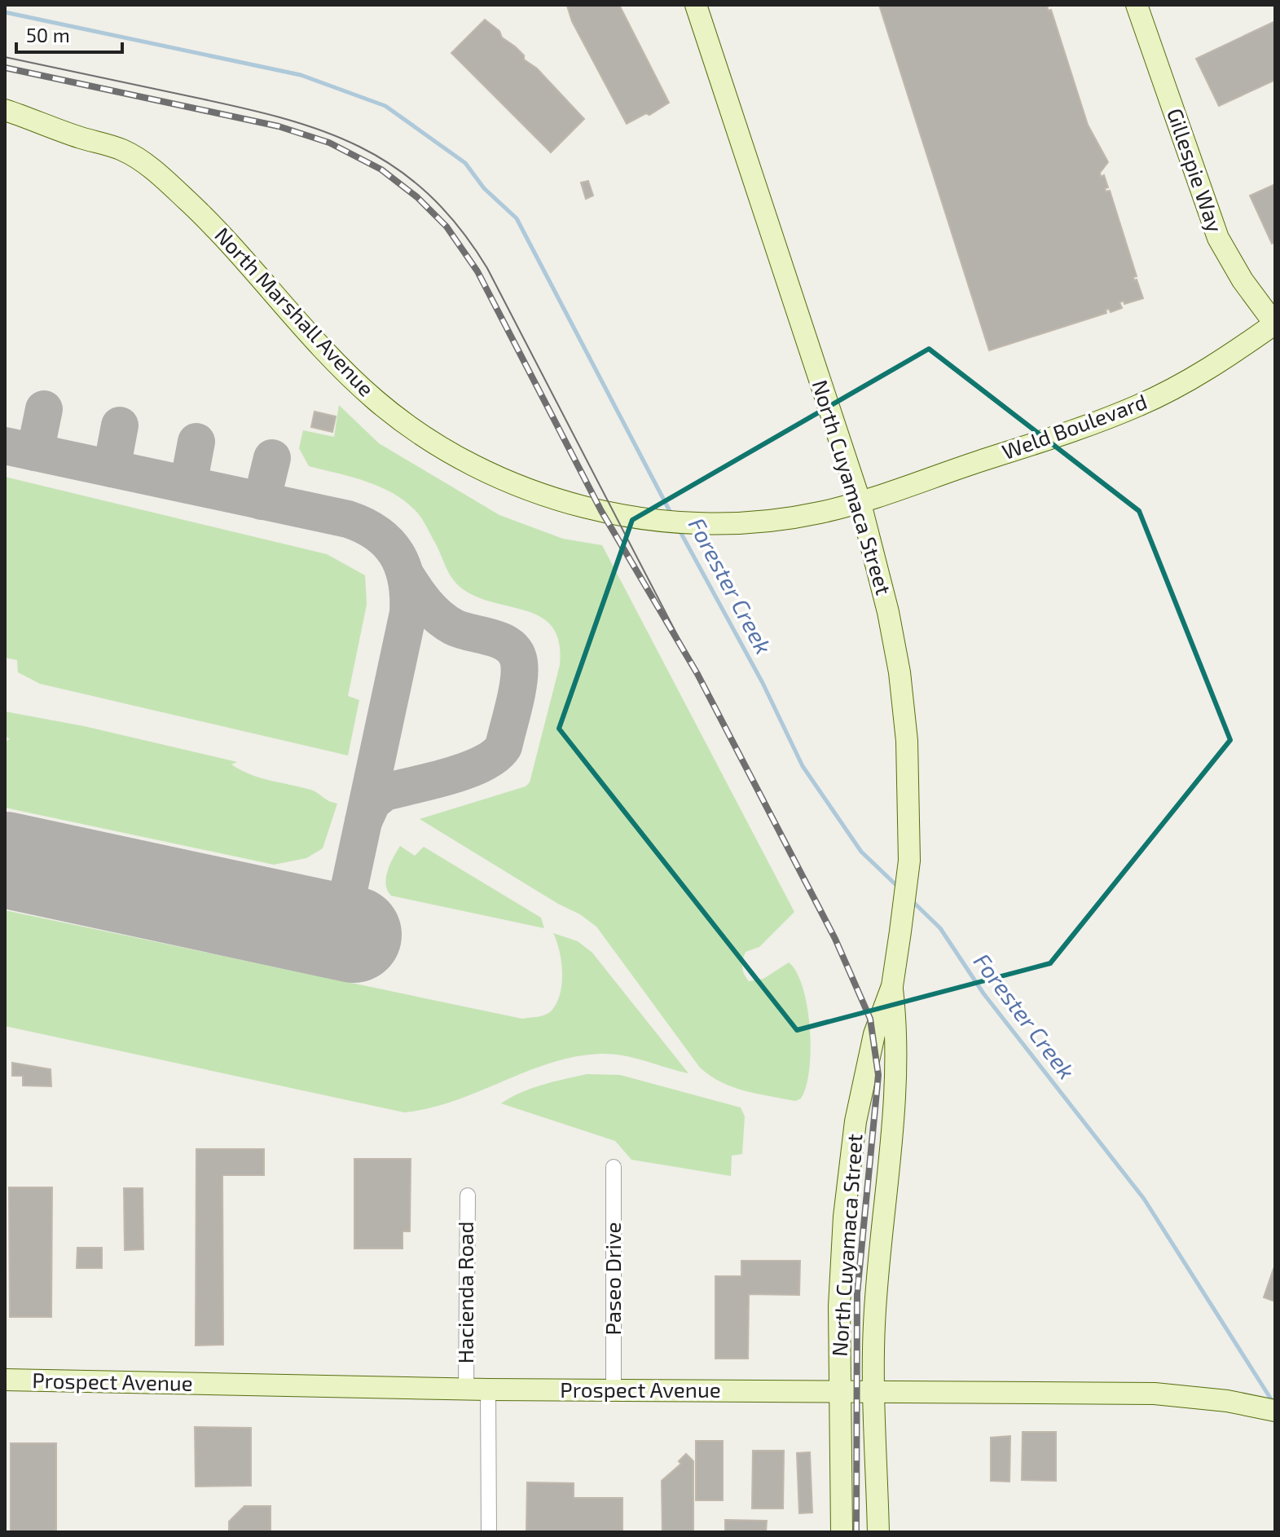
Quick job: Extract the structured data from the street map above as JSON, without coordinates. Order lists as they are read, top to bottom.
{
  "streets": {
    "main road": [
      "Gillespie Way",
      "North Marshall Avenue",
      "Weld Boulevard",
      "North Cuyamaca Street",
      "Prospect Avenue"
    ],
    "street": ["Paseo Drive", "Hacienda Road"]
  },
  "crossings": [
    ["Gillespie Way", "Weld Boulevard"],
    ["North Marshall Avenue", "Weld Boulevard"],
    ["North Marshall Avenue", "North Cuyamaca Street"],
    ["Weld Boulevard", "North Cuyamaca Street"],
    ["North Cuyamaca Street", "Prospect Avenue"],
    ["Paseo Drive", "Prospect Avenue"],
    ["Hacienda Road", "Prospect Avenue"]
  ],
  "water": ["Forester Creek"],
  "scale_bar": "50 m"
}
